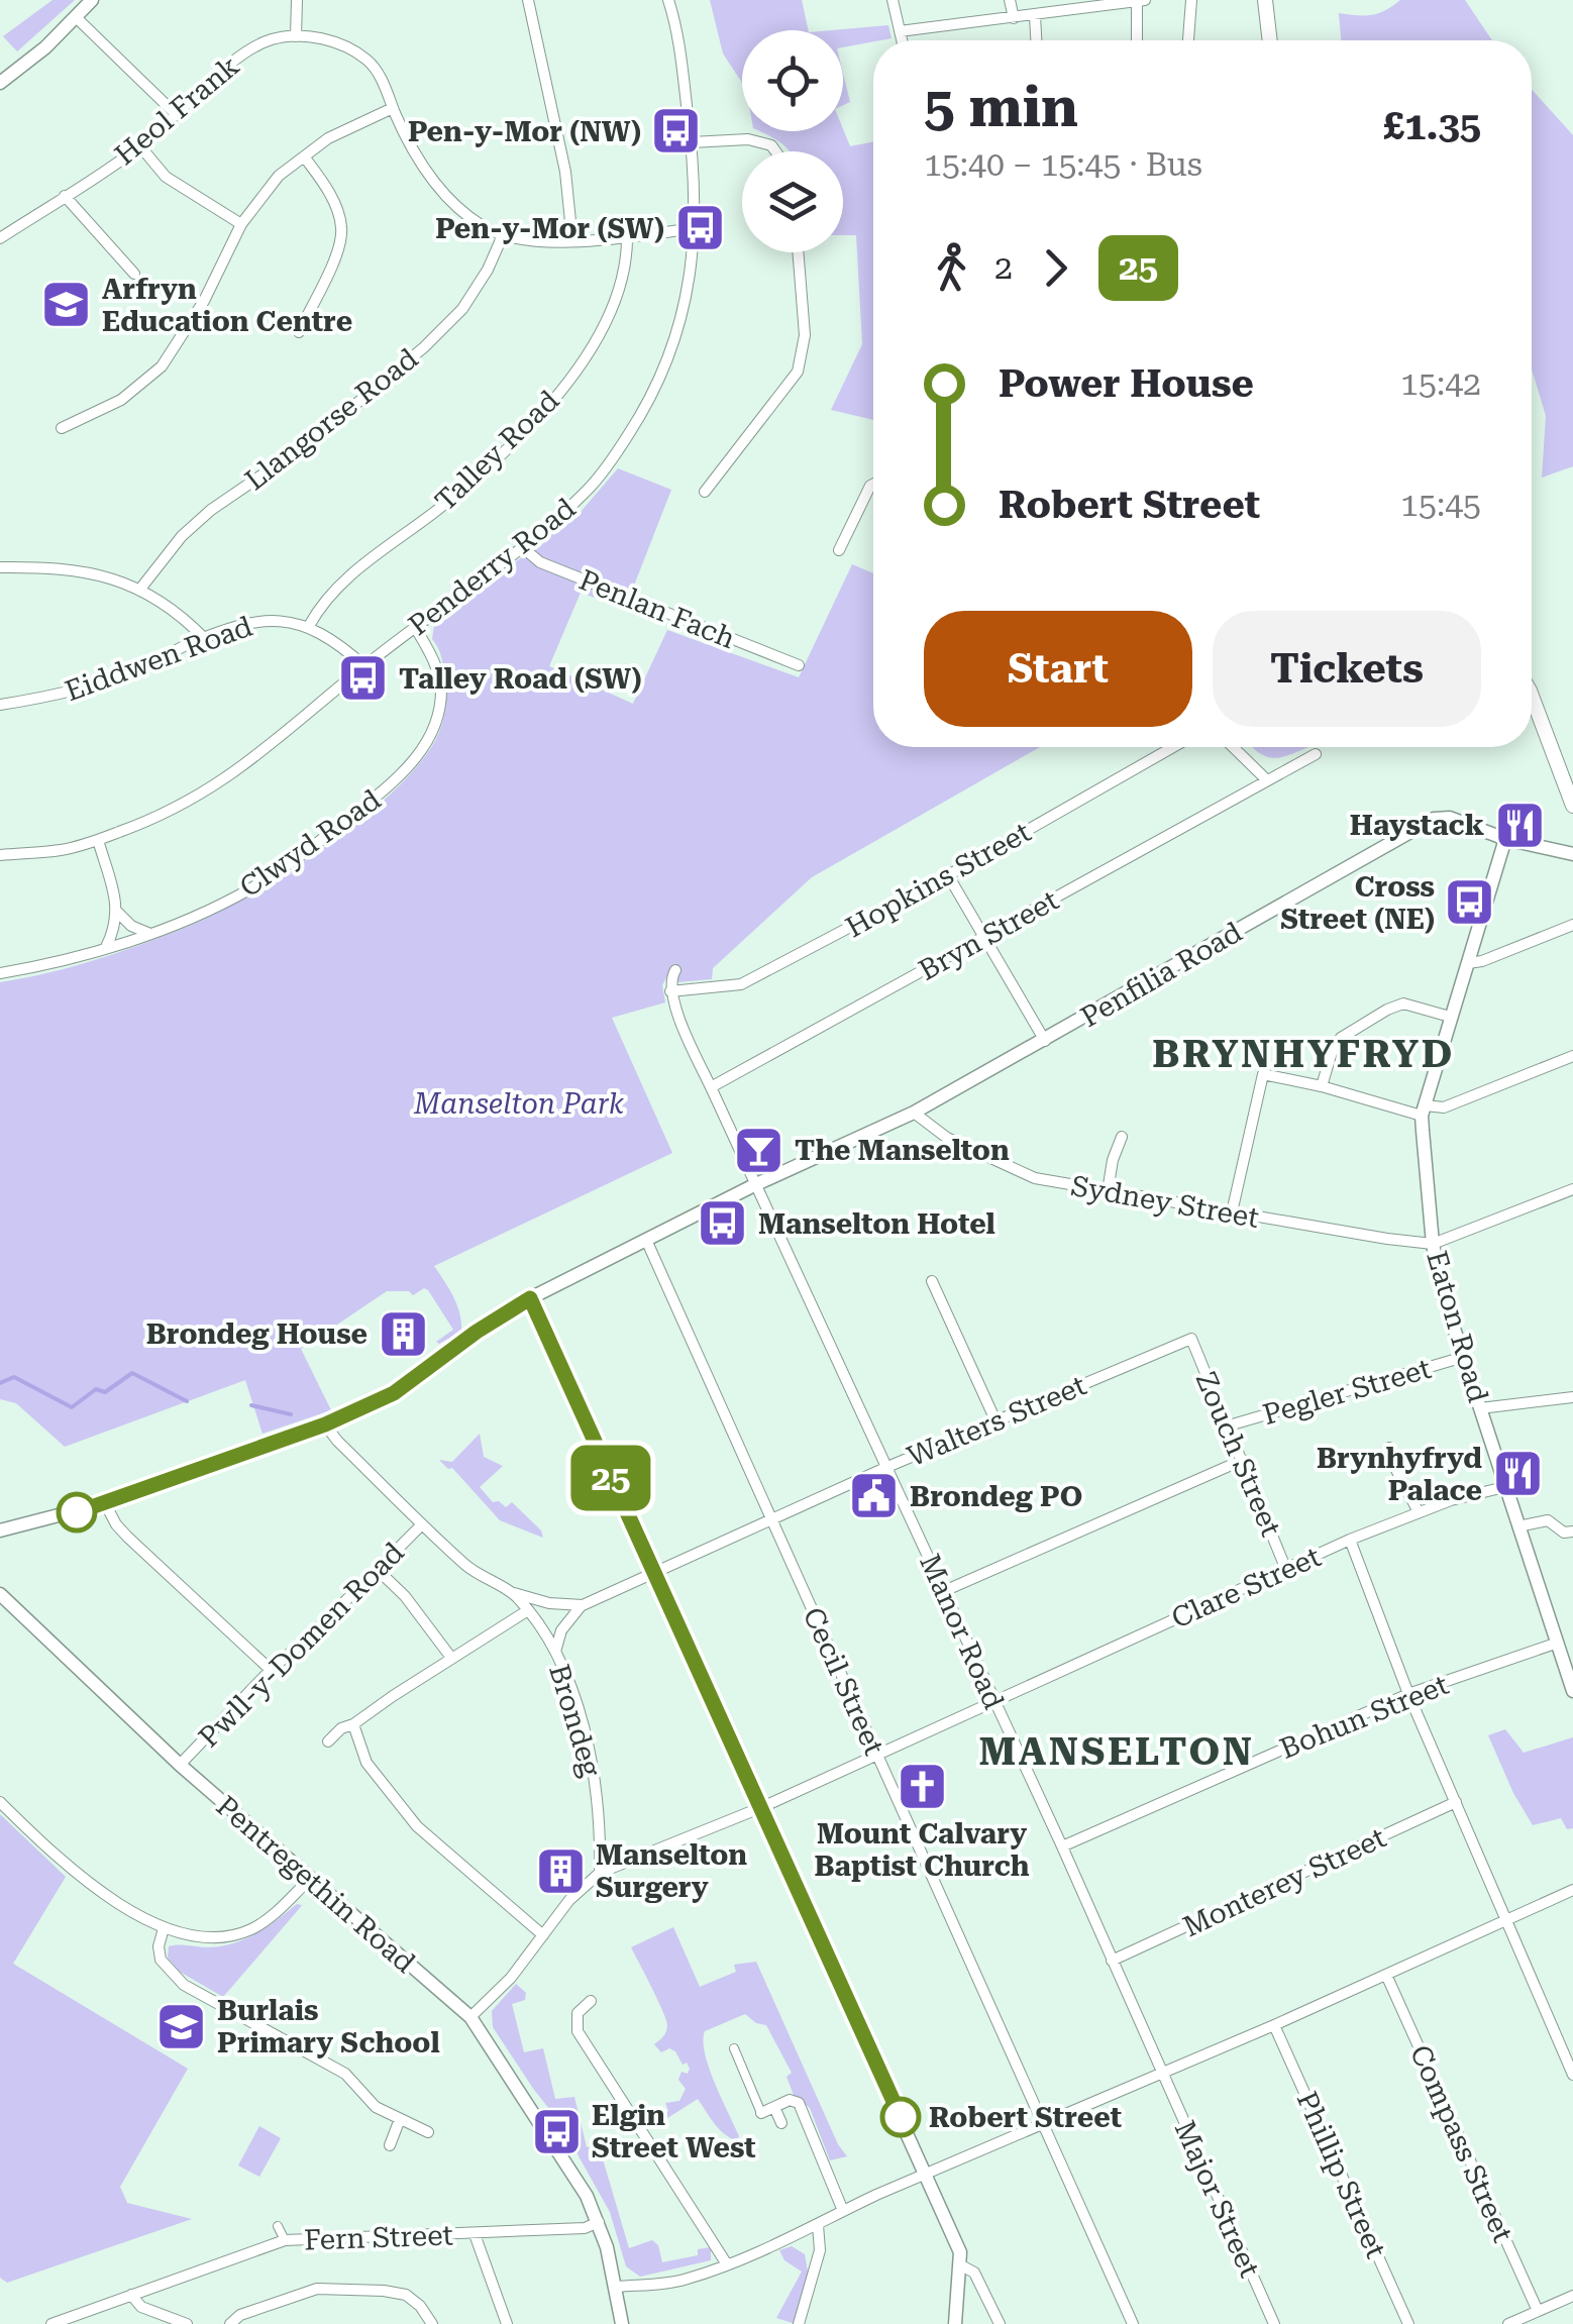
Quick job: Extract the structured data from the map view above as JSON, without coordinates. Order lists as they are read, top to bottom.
{
  "streets": {
    "street": [
      "Heol Frank",
      "Llangorse Road",
      "Talley Road",
      "Penderry Road",
      "Penlan Fach",
      "Eiddwen Road",
      "Clwyd Road",
      "Hopkins Street",
      "Bryn Street",
      "Penfilia Road",
      "Sydney Street",
      "Eaton Road",
      "Pegler Street",
      "Walters Street",
      "Zouch Street",
      "Clare Street",
      "Manor Road",
      "Pwll-y-Domen Road",
      "Cecil Street",
      "Bohun Street",
      "Brondeg",
      "Monterey Street",
      "Pentregethin Road",
      "Compass Street",
      "Phillip Street",
      "Major Street",
      "Fern Street"
    ]
  },
  "crossings": [
    ["Heol Frank", "Llangorse Road"],
    ["Heol Frank", "Talley Road"],
    ["Heol Frank", "Penderry Road"],
    ["Talley Road", "Eiddwen Road"],
    ["Penderry Road", "Penlan Fach"],
    ["Penderry Road", "Eiddwen Road"],
    ["Penderry Road", "Clwyd Road"],
    ["Hopkins Street", "Manor Road"],
    ["Bryn Street", "Manor Road"],
    ["Penfilia Road", "Sydney Street"],
    ["Penfilia Road", "Eaton Road"],
    ["Penfilia Road", "Manor Road"],
    ["Penfilia Road", "Cecil Street"],
    ["Penfilia Road", "Brondeg"],
    ["Sydney Street", "Eaton Road"],
    ["Eaton Road", "Pegler Street"],
    ["Eaton Road", "Clare Street"],
    ["Eaton Road", "Bohun Street"],
    ["Pegler Street", "Zouch Street"],
    ["Walters Street", "Zouch Street"],
    ["Walters Street", "Manor Road"],
    ["Walters Street", "Cecil Street"],
    ["Zouch Street", "Clare Street"],
    ["Clare Street", "Manor Road"],
    ["Clare Street", "Cecil Street"],
    ["Clare Street", "Brondeg"],
    ["Manor Road", "Bohun Street"],
    ["Manor Road", "Monterey Street"],
    ["Manor Road", "Major Street"],
    ["Pwll-y-Domen Road", "Brondeg"],
    ["Pwll-y-Domen Road", "Pentregethin Road"],
    ["Pentregethin Road", "Fern Street"]
  ],
  "districts": ["BRYNHYFRYD", "MANSELTON"],
  "parks": ["Manselton Park"],
  "places": {
    "bus stop": [
      "Pen-y-Mor (NW)",
      "Pen-y-Mor (SW)",
      "Talley Road (SW)",
      "Cross Street (NE)",
      "Manselton Hotel",
      "Elgin Street West"
    ],
    "school or university": ["Arfryn Education Centre", "Burlais Primary School"],
    "restaurant": ["Haystack", "Brynhyfryd Palace"],
    "bar": ["The Manselton"],
    "building": ["Brondeg House", "Manselton Surgery"],
    "public building": ["Brondeg PO"],
    "church": ["Mount Calvary Baptist Church"],
    "other": ["Robert Street"]
  },
  "lines": ["bus line 25"],
  "page": {
    "on_map": "25",
    "heading": ["5 min", "15:40 – 15:45 · Bus", "£1.35"],
    "legs": ["2", "25"],
    "list": [
      {
        "name": "Power House",
        "value": "15:42"
      },
      {
        "name": "Robert Street",
        "value": "15:45"
      }
    ],
    "buttons": ["Start", "Tickets"]
  }
}
